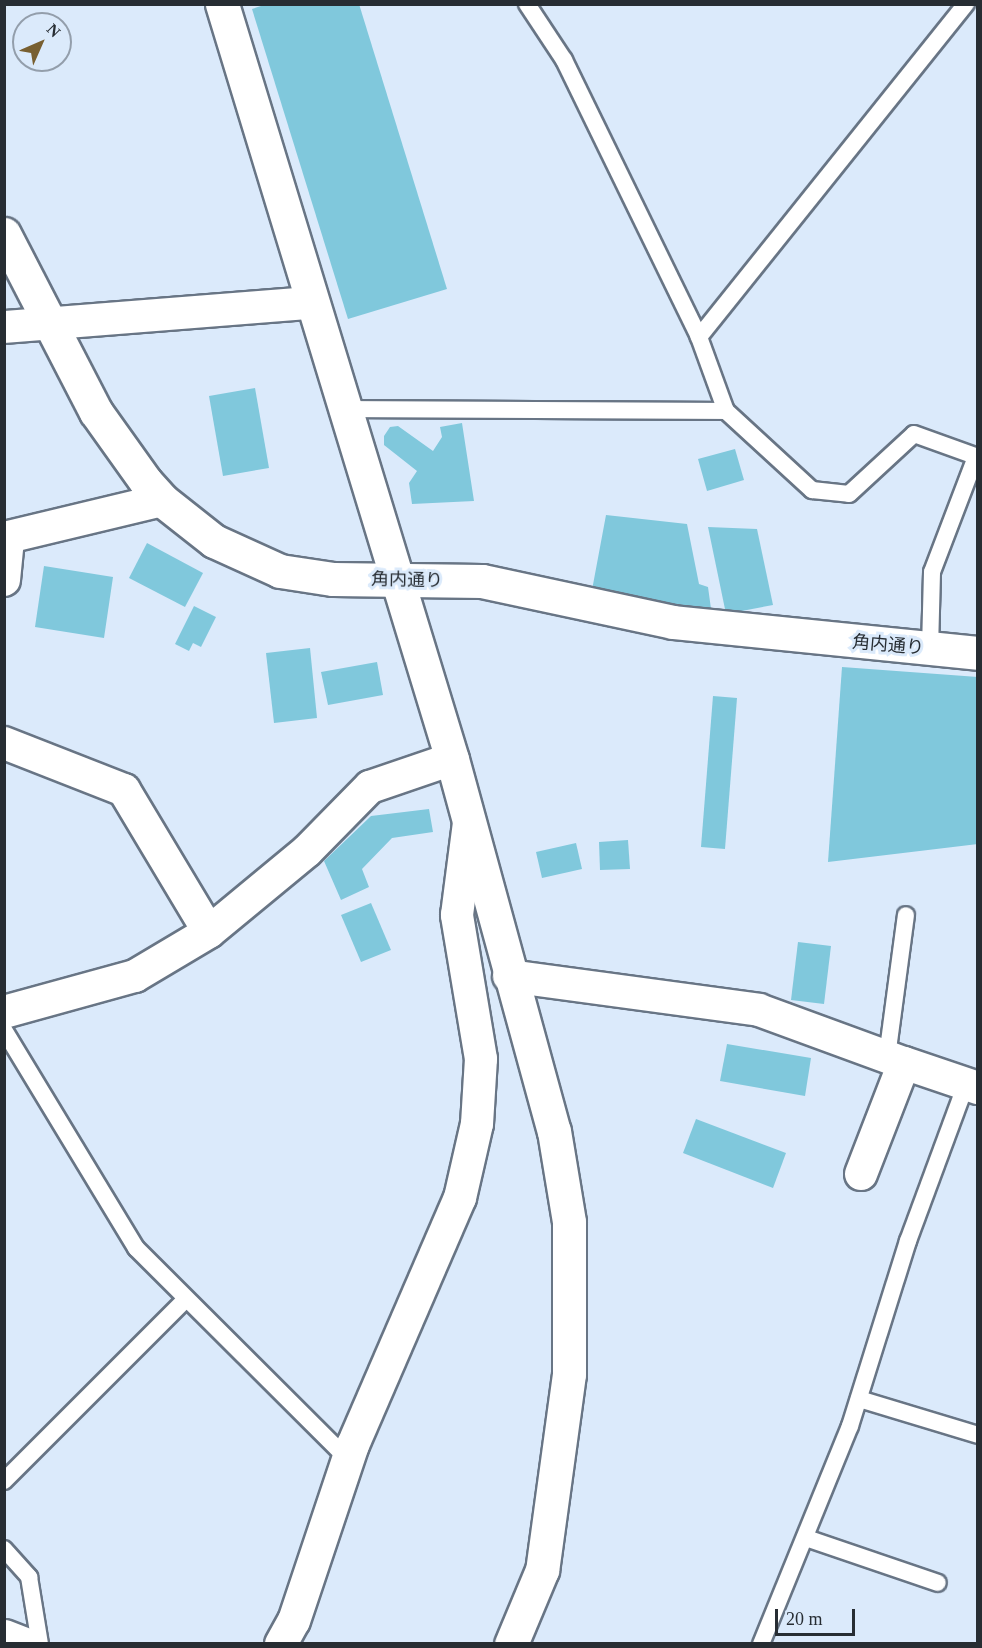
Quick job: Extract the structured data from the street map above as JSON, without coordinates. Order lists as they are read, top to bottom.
{
  "streets": {
    "street": ["角内通り"]
  },
  "scale_bar": "20 m",
  "north": "top right"
}
